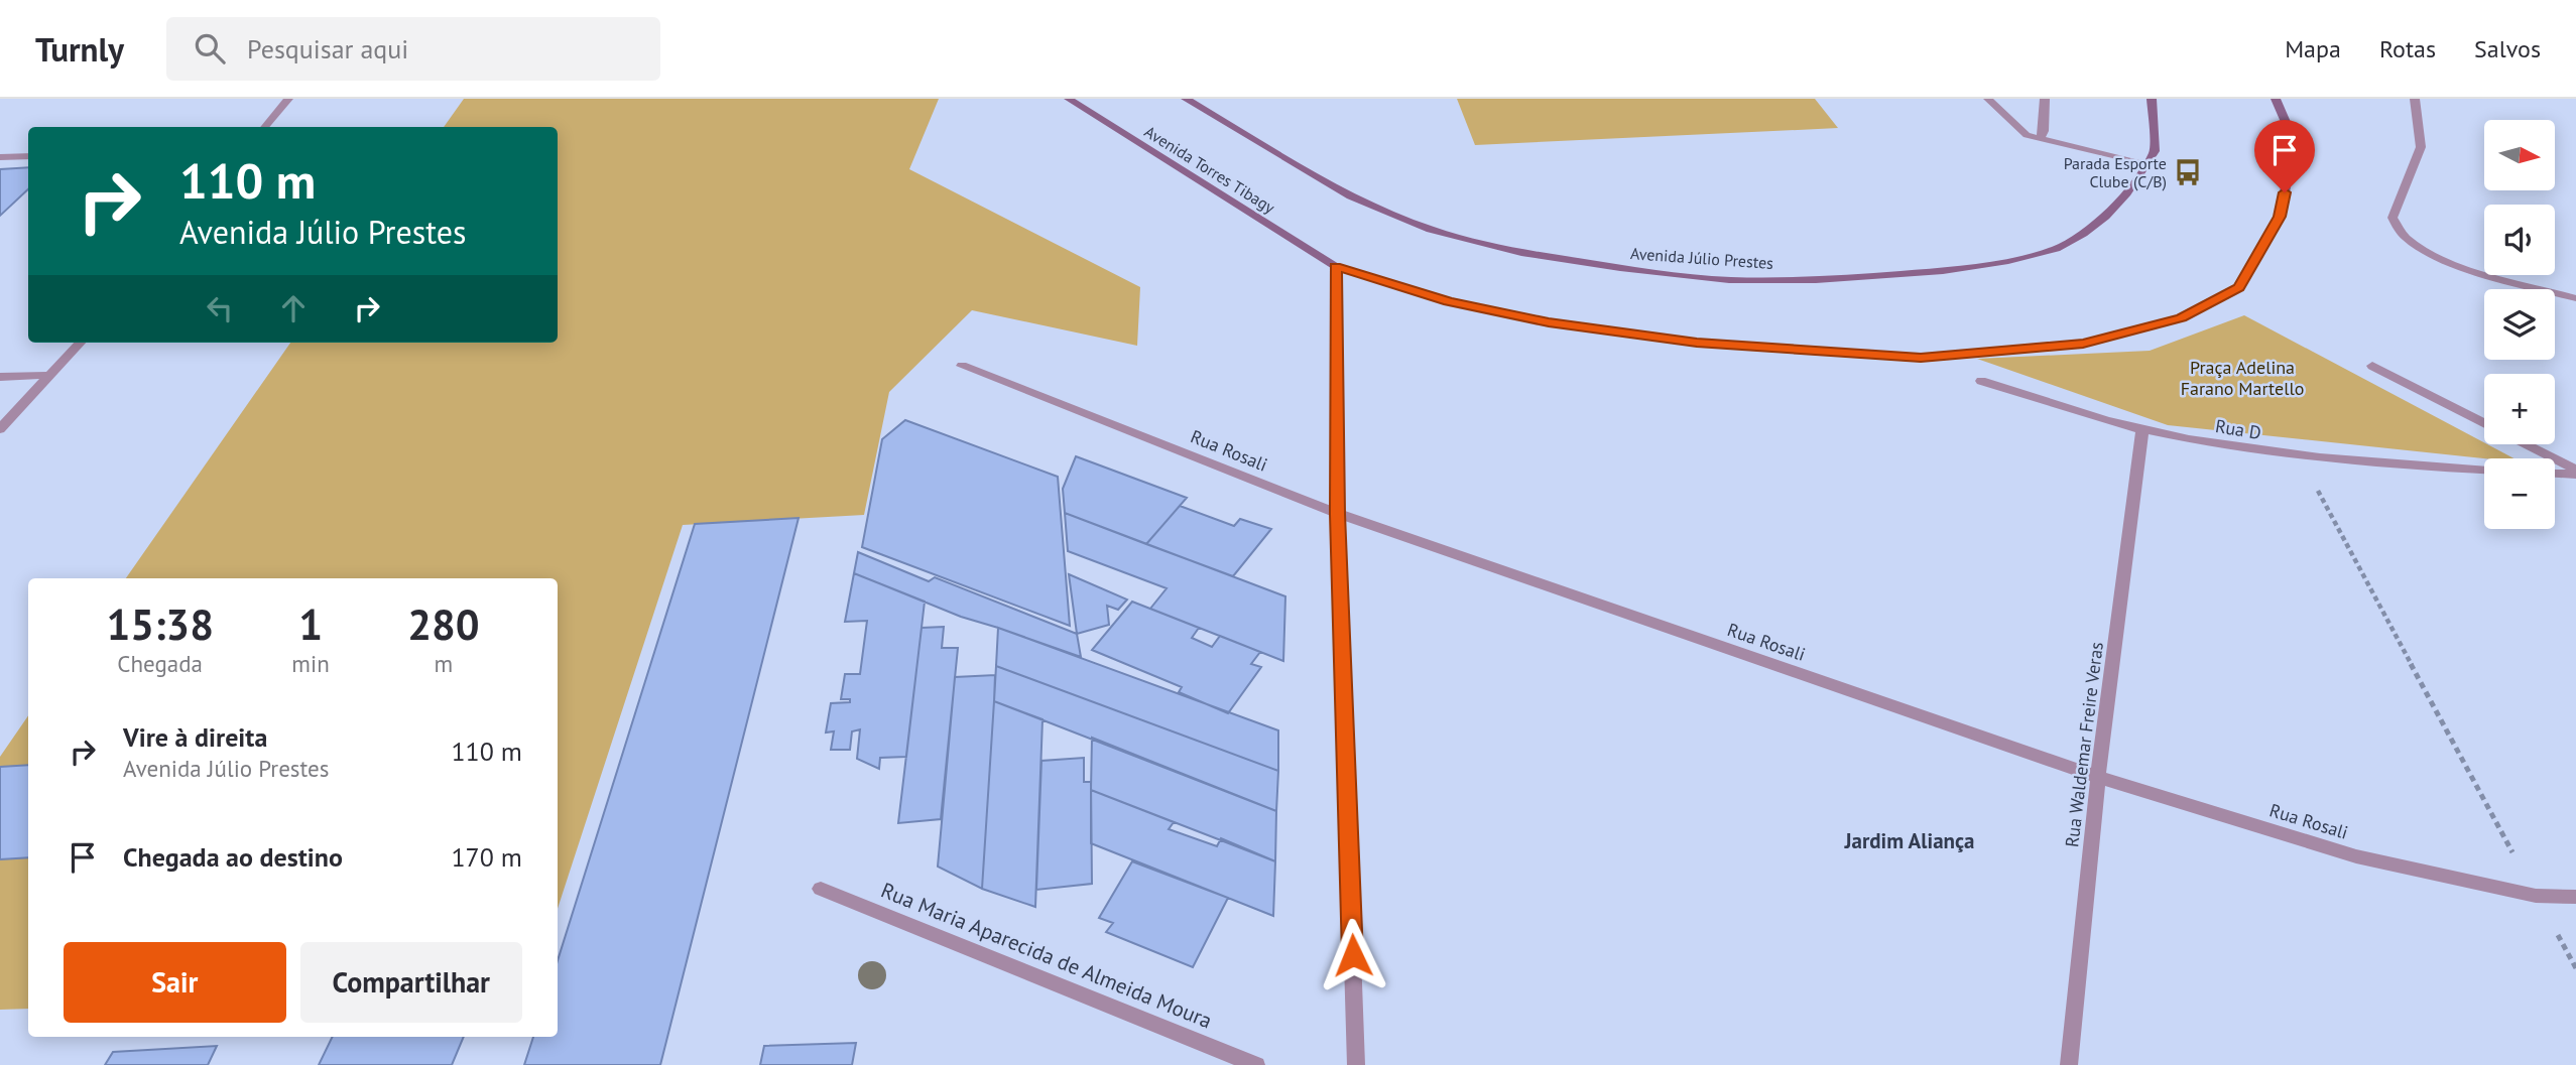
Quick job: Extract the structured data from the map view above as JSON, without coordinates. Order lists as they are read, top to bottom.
{
  "streets": {
    "main road": ["Avenida Torres Tibagy", "Avenida Júlio Prestes"],
    "street": [
      "Rua D",
      "Rua Rosali",
      "Rua Waldemar Freire Veras",
      "Rua Maria Aparecida de Almeida Moura"
    ]
  },
  "crossings": [
    ["Rua D", "Rua Waldemar Freire Veras"],
    ["Rua Rosali", "Rua Waldemar Freire Veras"]
  ],
  "districts": ["Jardim Aliança"],
  "parks": ["Praça Adelina Farano Martello"],
  "places": {
    "bus stop": ["Parada Esporte Clube (C/B)"]
  },
  "north": "right",
  "page": {
    "header": "Turnly",
    "search": "Pesquisar aqui",
    "nav": ["Mapa", "Rotas", "Salvos"],
    "map_buttons": ["+", "−"],
    "turn": ["110 m", "Avenida Júlio Prestes"],
    "eta": [
      "15:38",
      "Chegada",
      "1",
      "min",
      "280",
      "m"
    ],
    "list": [
      {
        "name": "Vire à direita",
        "note": "Avenida Júlio Prestes",
        "value": "110 m"
      },
      {
        "name": "Chegada ao destino",
        "value": "170 m"
      }
    ],
    "buttons": ["Sair", "Compartilhar"]
  }
}
